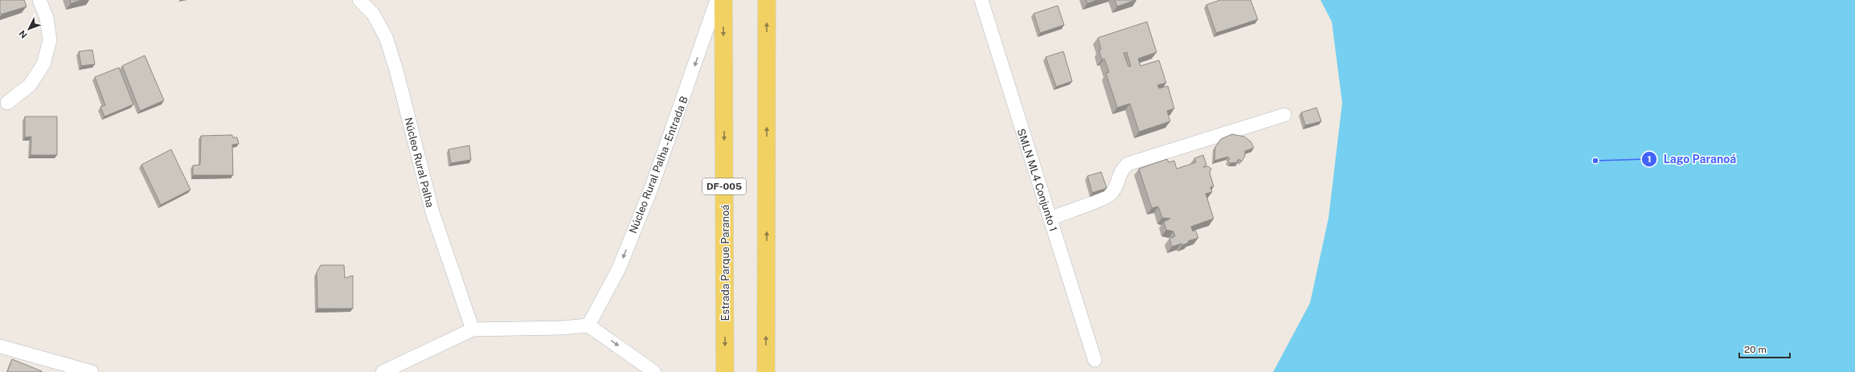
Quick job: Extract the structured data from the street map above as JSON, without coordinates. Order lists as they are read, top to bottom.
{
  "streets": {
    "main road": ["DF-005", "Estrada Parque Paranoá"],
    "street": ["Núcleo Rural Palha", "Núcleo Rural Palha - Entrada B", "SMLN ML4 Conjunto 1"]
  },
  "one_way": ["Núcleo Rural Palha - Entrada B"],
  "places": ["Lago Paranoá"],
  "scale_bar": "20 m",
  "north": "bottom left"
}
